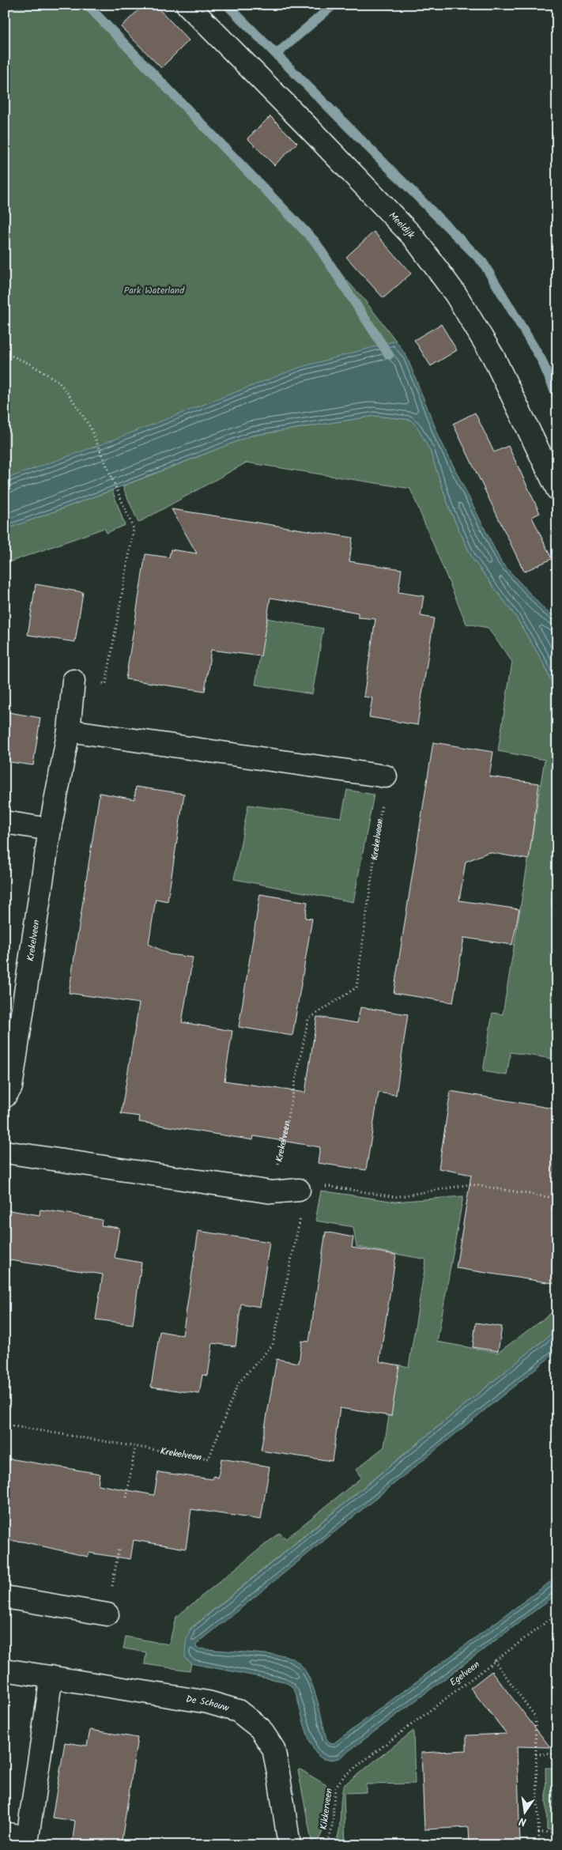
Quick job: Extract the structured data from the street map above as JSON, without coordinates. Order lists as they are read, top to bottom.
{
  "streets": {
    "street": ["Meeldijk", "Krekelveen", "De Schouw"],
    "path": ["Egelveen", "Kikkerveen"]
  },
  "crossings": [
    ["Egelveen", "Kikkerveen"]
  ],
  "parks": ["Park Waterland"],
  "north": "bottom"
}
